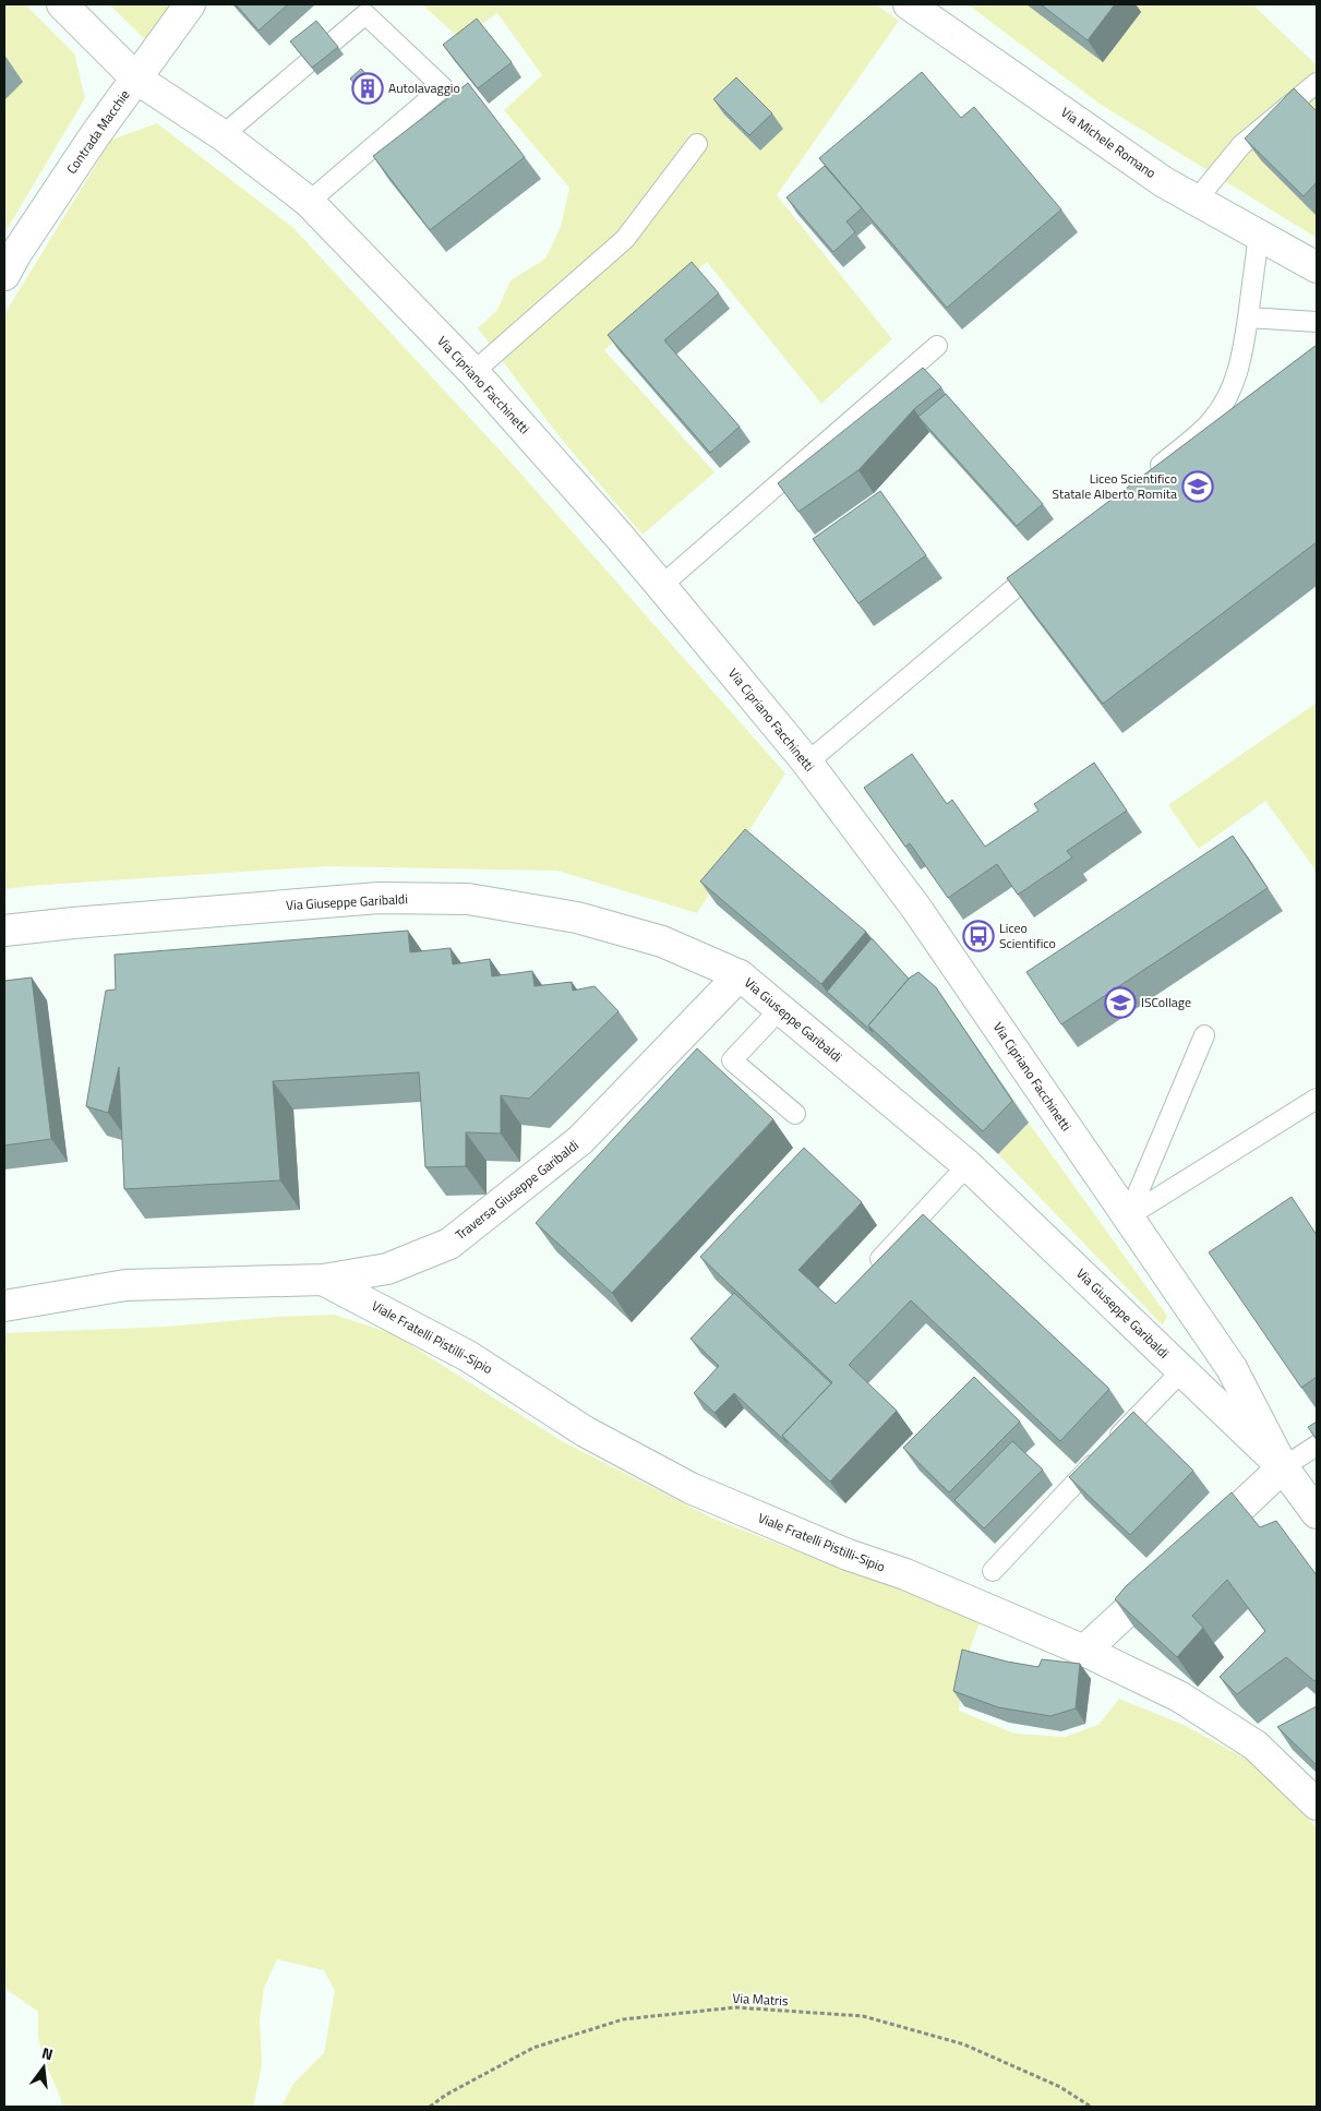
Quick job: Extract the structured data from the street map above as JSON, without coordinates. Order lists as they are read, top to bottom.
{
  "streets": {
    "street": [
      "Contrada Macchie",
      "Via Michele Romano",
      "Via Cipriano Facchinetti",
      "Via Giuseppe Garibaldi",
      "Traversa Giuseppe Garibaldi",
      "Viale Fratelli Pistilli-Sipio"
    ],
    "path": ["Via Matris"]
  },
  "crossings": [
    ["Contrada Macchie", "Via Cipriano Facchinetti"],
    ["Via Cipriano Facchinetti", "Via Giuseppe Garibaldi"],
    ["Via Giuseppe Garibaldi", "Traversa Giuseppe Garibaldi"],
    ["Traversa Giuseppe Garibaldi", "Viale Fratelli Pistilli-Sipio"]
  ],
  "places": {
    "building": ["Autolavaggio"],
    "school or university": ["Liceo Scientifico Statale Alberto Romita", "ISCollage"],
    "bus stop": ["Liceo Scientifico"]
  },
  "north": "top"
}
